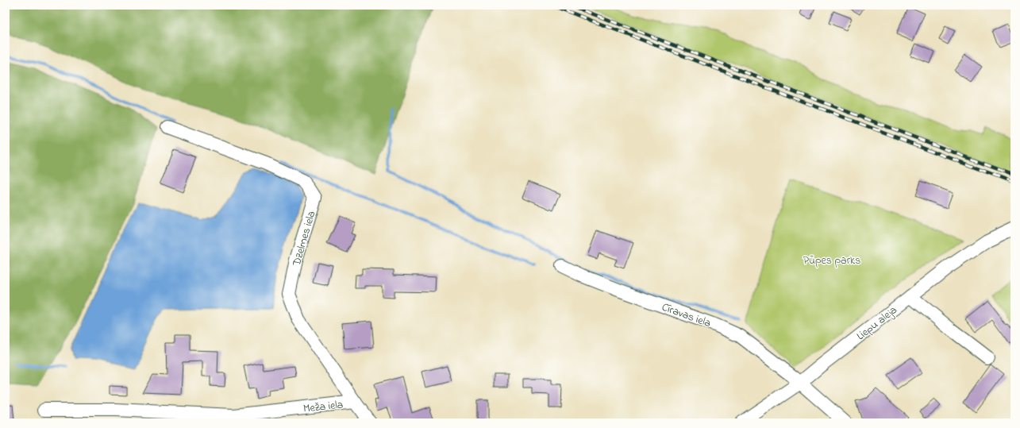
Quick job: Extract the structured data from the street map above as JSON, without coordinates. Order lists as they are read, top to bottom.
{
  "streets": {
    "street": [
      "Dzelmes iela",
      "Cīravas iela",
      "Liepu aleja",
      "Meža iela"
    ]
  },
  "crossings": [
    ["Dzelmes iela", "Meža iela"],
    ["Cīravas iela", "Liepu aleja"]
  ],
  "parks": ["Pūpes parks"]
}
